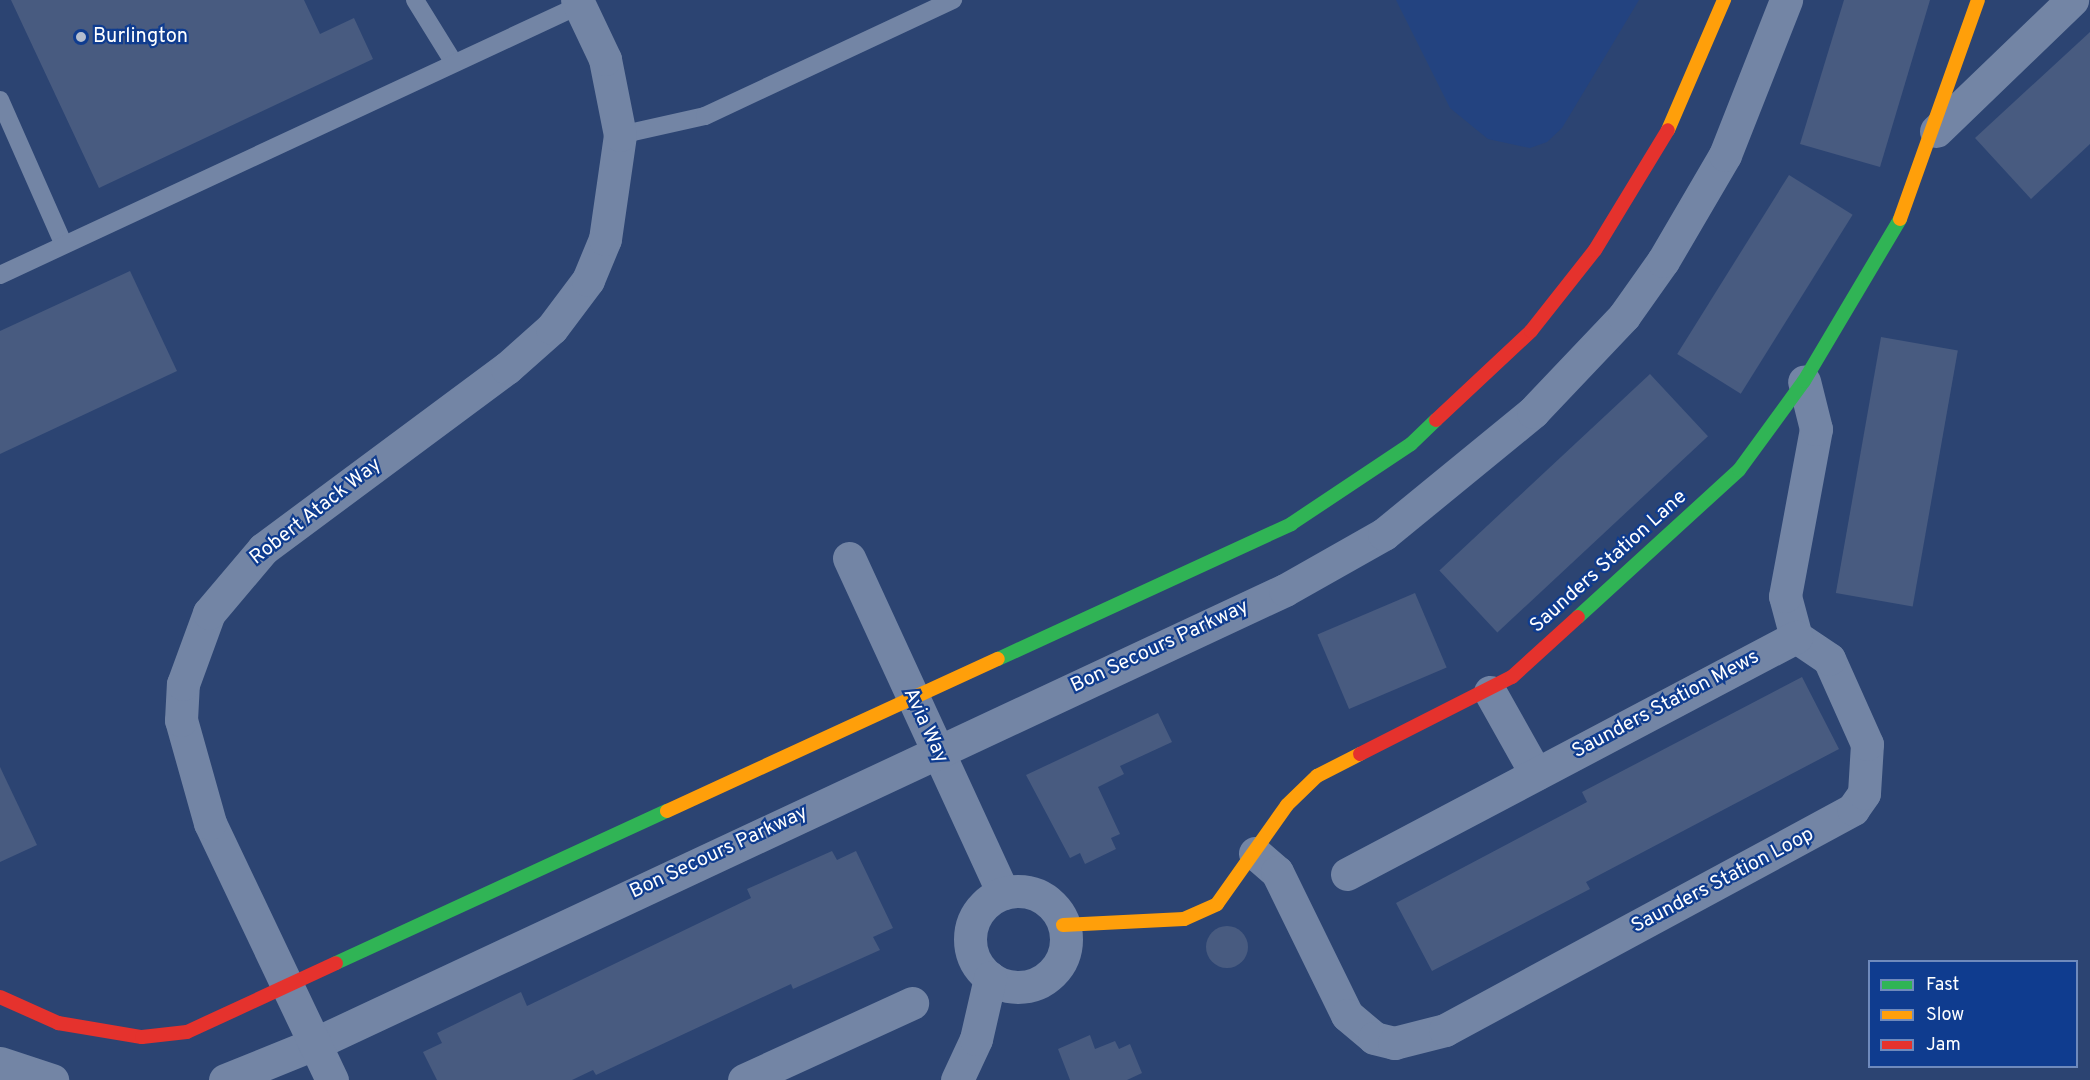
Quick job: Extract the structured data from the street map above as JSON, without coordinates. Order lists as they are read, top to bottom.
{
  "streets": {
    "street": [
      "Robert Atack Way",
      "Saunders Station Lane",
      "Bon Secours Parkway",
      "Saunders Station Mews",
      "Avia Way",
      "Saunders Station Loop"
    ]
  },
  "crossings": [
    ["Robert Atack Way", "Bon Secours Parkway"],
    ["Saunders Station Lane", "Avia Way"],
    ["Saunders Station Lane", "Saunders Station Loop"],
    ["Bon Secours Parkway", "Avia Way"],
    ["Saunders Station Mews", "Saunders Station Loop"]
  ],
  "places": ["Burlington"],
  "legend": ["Fast", "Slow", "Jam"]
}
